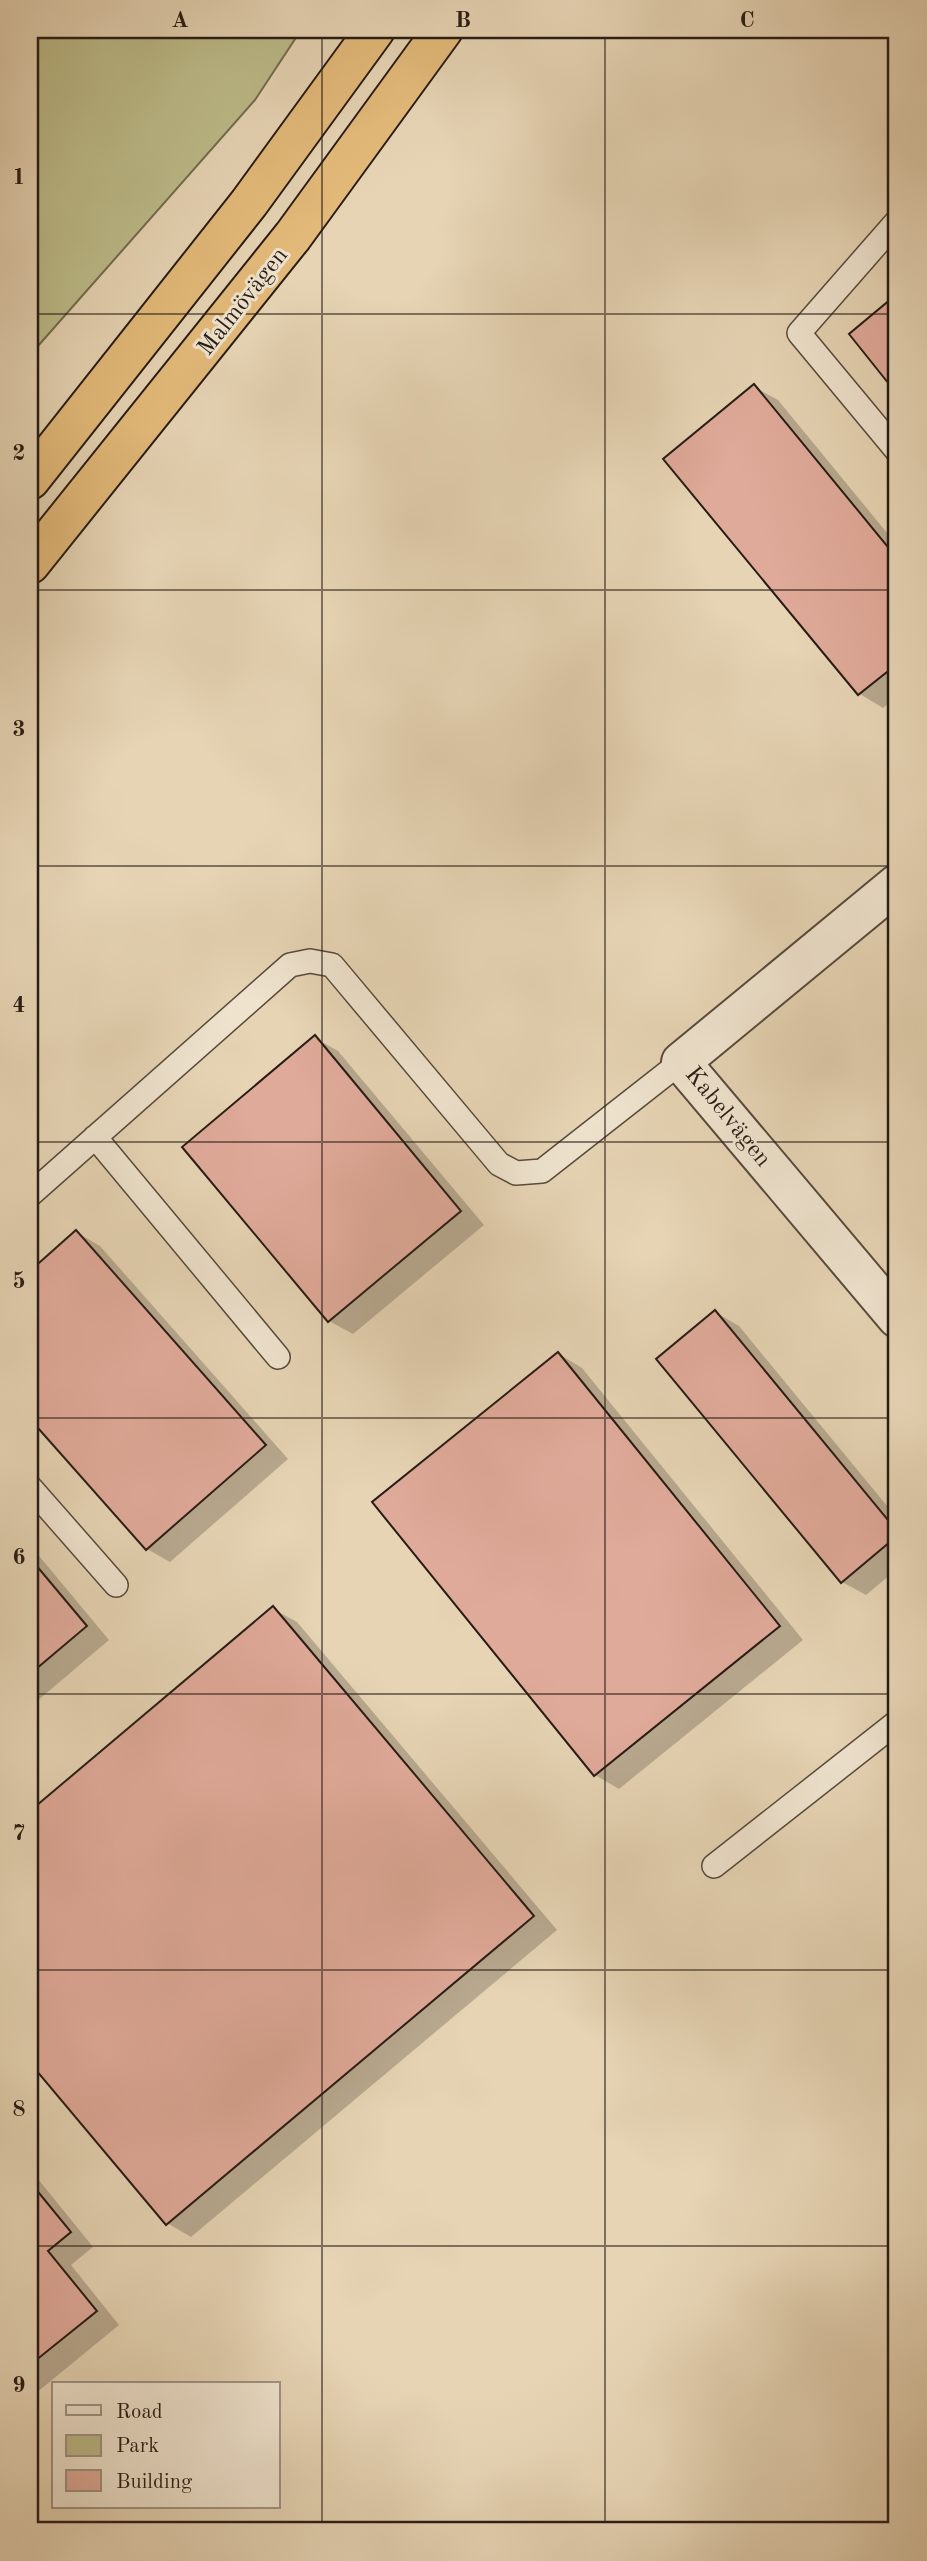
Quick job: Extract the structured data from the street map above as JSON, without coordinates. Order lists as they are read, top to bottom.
{
  "streets": {
    "highway": ["Malmövägen"],
    "street": ["Kabelvägen"]
  },
  "legend": ["Road", "Park", "Building"],
  "grid": {
    "columns": ["A", "B", "C"],
    "rows": [
      "1",
      "2",
      "3",
      "4",
      "5",
      "6",
      "7",
      "8",
      "9"
    ]
  }
}
